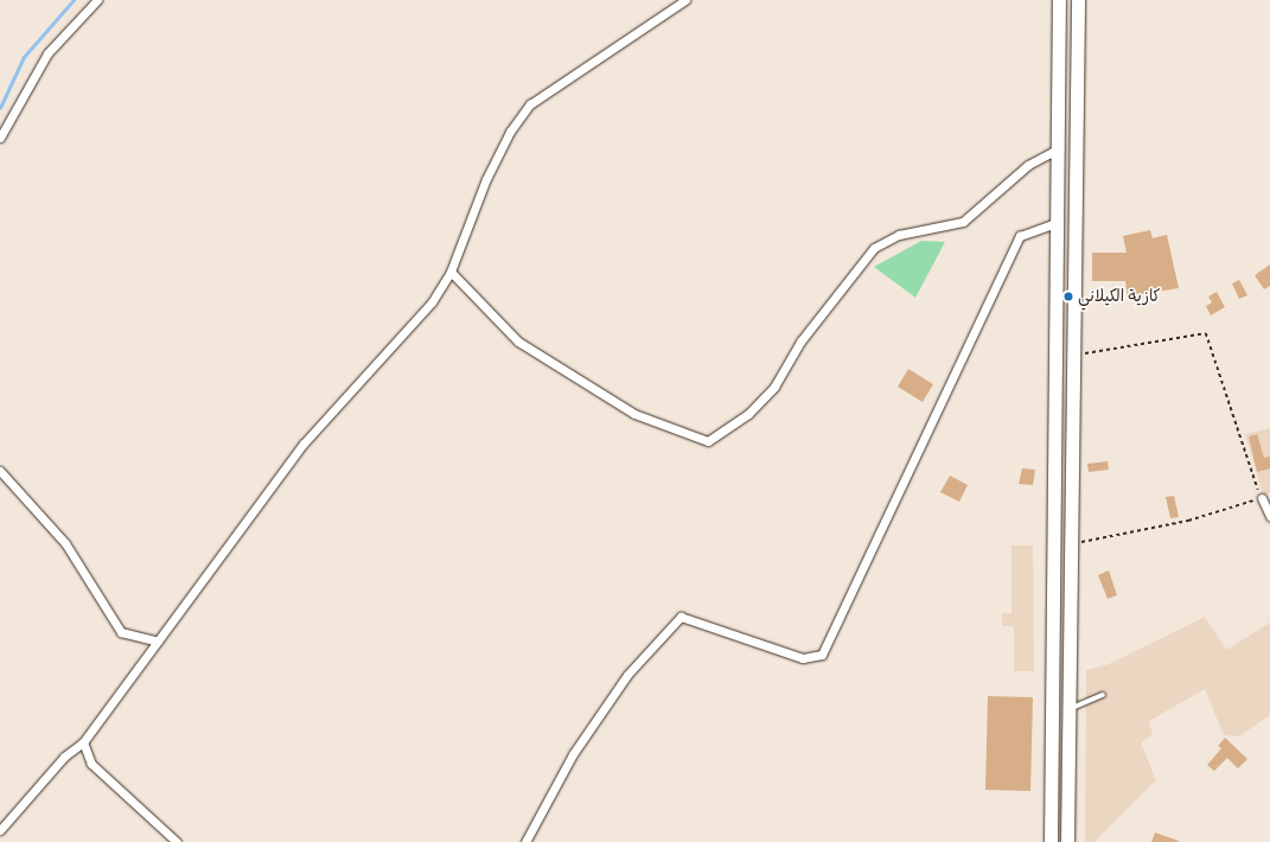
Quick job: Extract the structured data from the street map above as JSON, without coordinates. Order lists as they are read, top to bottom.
{
  "places": ["كازية الكيلاني"]
}
